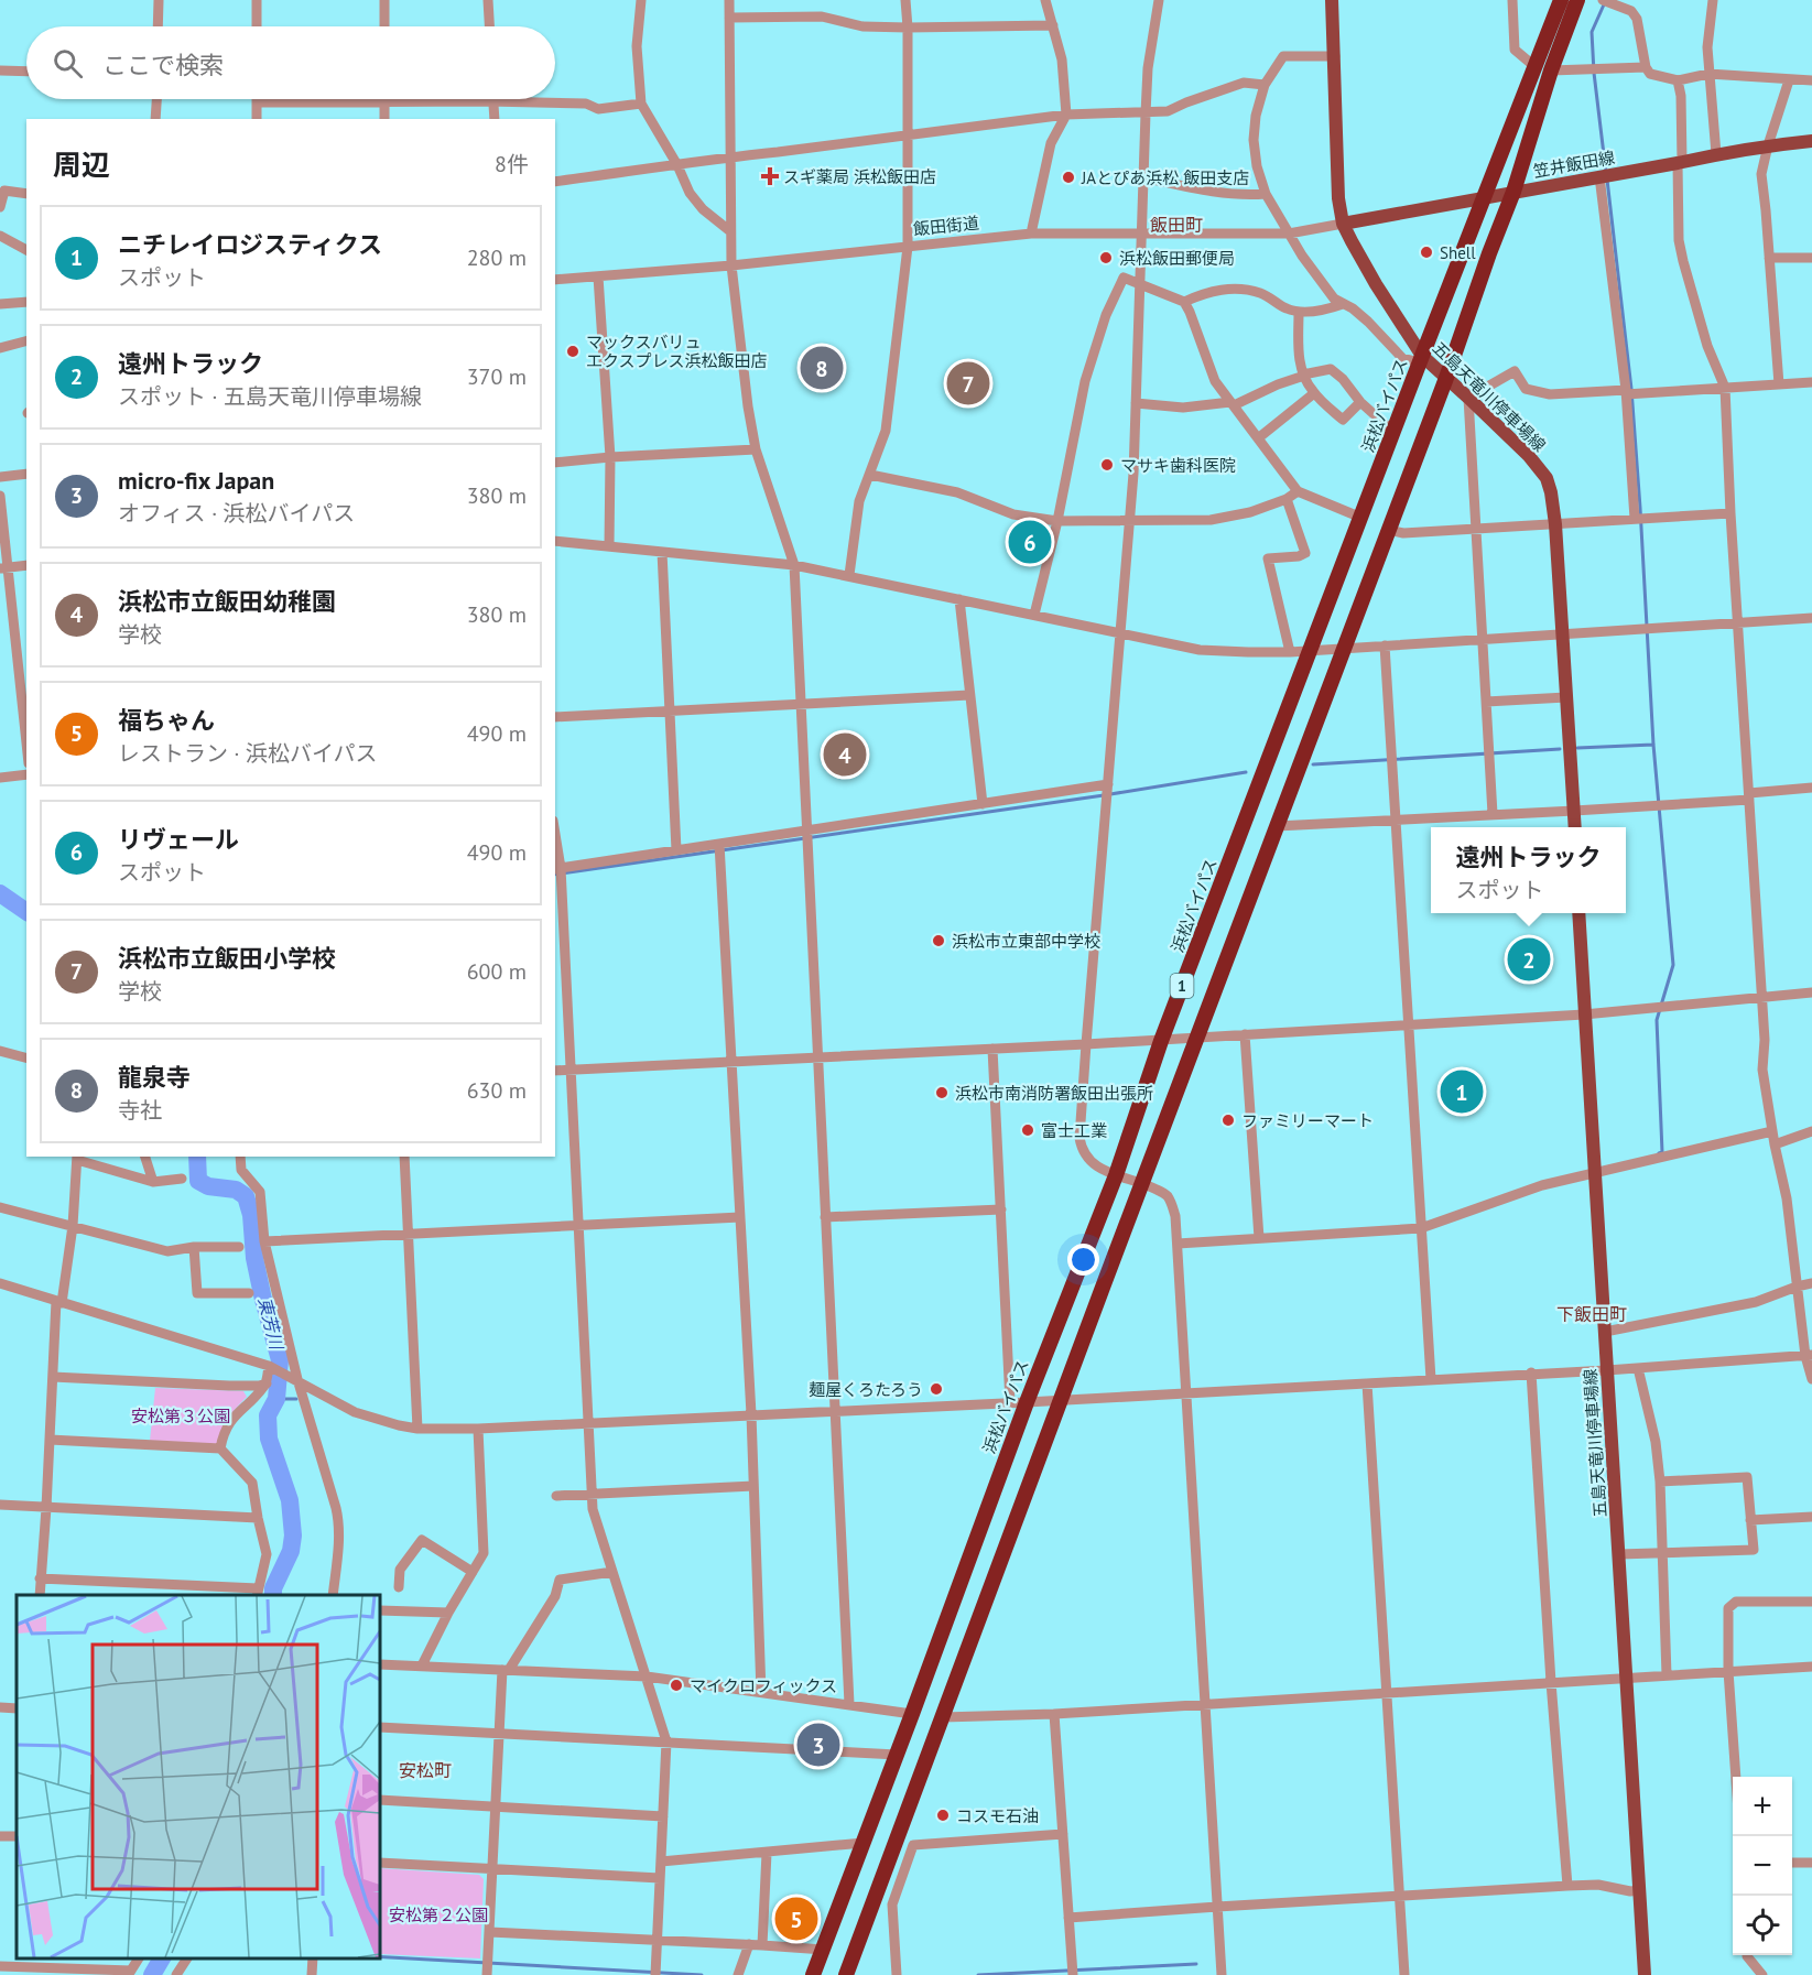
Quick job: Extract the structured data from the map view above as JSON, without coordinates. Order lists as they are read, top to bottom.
{
  "streets": {
    "highway": ["浜松バイパス", "1"],
    "main road": ["笠井飯田線", "五島天竜川停車場線"],
    "street": ["飯田街道"]
  },
  "crossings": [
    ["笠井飯田線", "飯田街道"],
    ["笠井飯田線", "五島天竜川停車場線"],
    ["笠井飯田線", "浜松バイパス"],
    ["笠井飯田線", "1"],
    ["飯田街道", "五島天竜川停車場線"],
    ["五島天竜川停車場線", "浜松バイパス"],
    ["五島天竜川停車場線", "1"]
  ],
  "districts": ["飯田町", "下飯田町", "安松町"],
  "water": ["東芳川"],
  "parks": ["安松第３公園", "安松第２公園"],
  "places": {
    "health": ["スギ薬局 浜松飯田店"],
    "other": [
      "JAとぴあ浜松 飯田支店",
      "Shell",
      "浜松飯田郵便局",
      "マックスバリュ エクスプレス浜松飯田店",
      "マサキ歯科医院",
      "浜松市立東部中学校",
      "浜松市南消防署飯田出張所",
      "ファミリーマート",
      "富士工業",
      "麺屋くろたろう",
      "マイクロフィックス",
      "コスモ石油"
    ]
  },
  "page": {
    "search": "ここで検索",
    "heading": ["周辺", "8件"],
    "list": [
      {
        "mark": "1",
        "name": "ニチレイロジスティクス",
        "note": "スポット",
        "value": "280 m"
      },
      {
        "mark": "2",
        "name": "遠州トラック",
        "note": "スポット · 五島天竜川停車場線",
        "value": "370 m"
      },
      {
        "mark": "3",
        "name": "micro-fix Japan",
        "note": "オフィス · 浜松バイパス",
        "value": "380 m"
      },
      {
        "mark": "4",
        "name": "浜松市立飯田幼稚園",
        "note": "学校",
        "value": "380 m"
      },
      {
        "mark": "5",
        "name": "福ちゃん",
        "note": "レストラン · 浜松バイパス",
        "value": "490 m"
      },
      {
        "mark": "6",
        "name": "リヴェール",
        "note": "スポット",
        "value": "490 m"
      },
      {
        "mark": "7",
        "name": "浜松市立飯田小学校",
        "note": "学校",
        "value": "600 m"
      },
      {
        "mark": "8",
        "name": "龍泉寺",
        "note": "寺社",
        "value": "630 m"
      }
    ],
    "pins": [
      "8",
      "7",
      "6",
      "4",
      "2",
      "1",
      "3",
      "5"
    ],
    "popup": ["遠州トラック", "スポット"],
    "map_buttons": ["+", "−"]
  }
}
